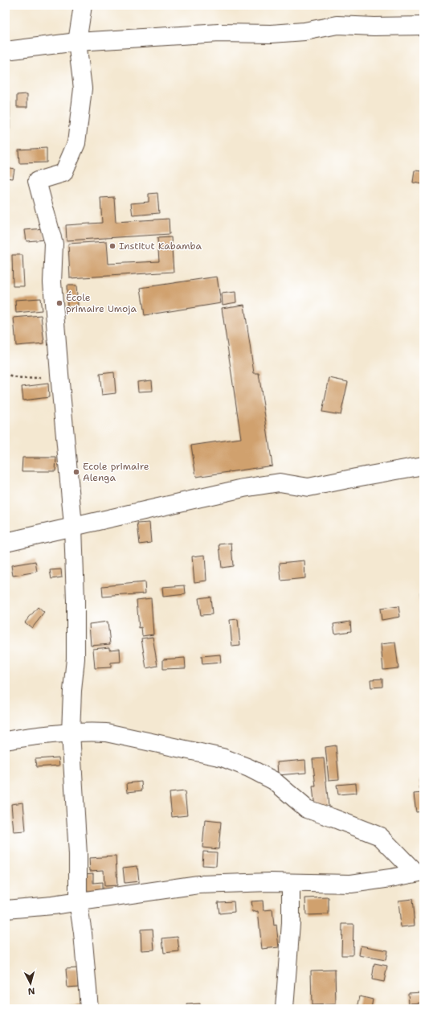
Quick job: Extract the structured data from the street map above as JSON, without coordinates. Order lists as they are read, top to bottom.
{
  "places": ["Institut Kabamba", "École primaire Umoja", "Ecole primaire Alenga"],
  "north": "bottom"
}
